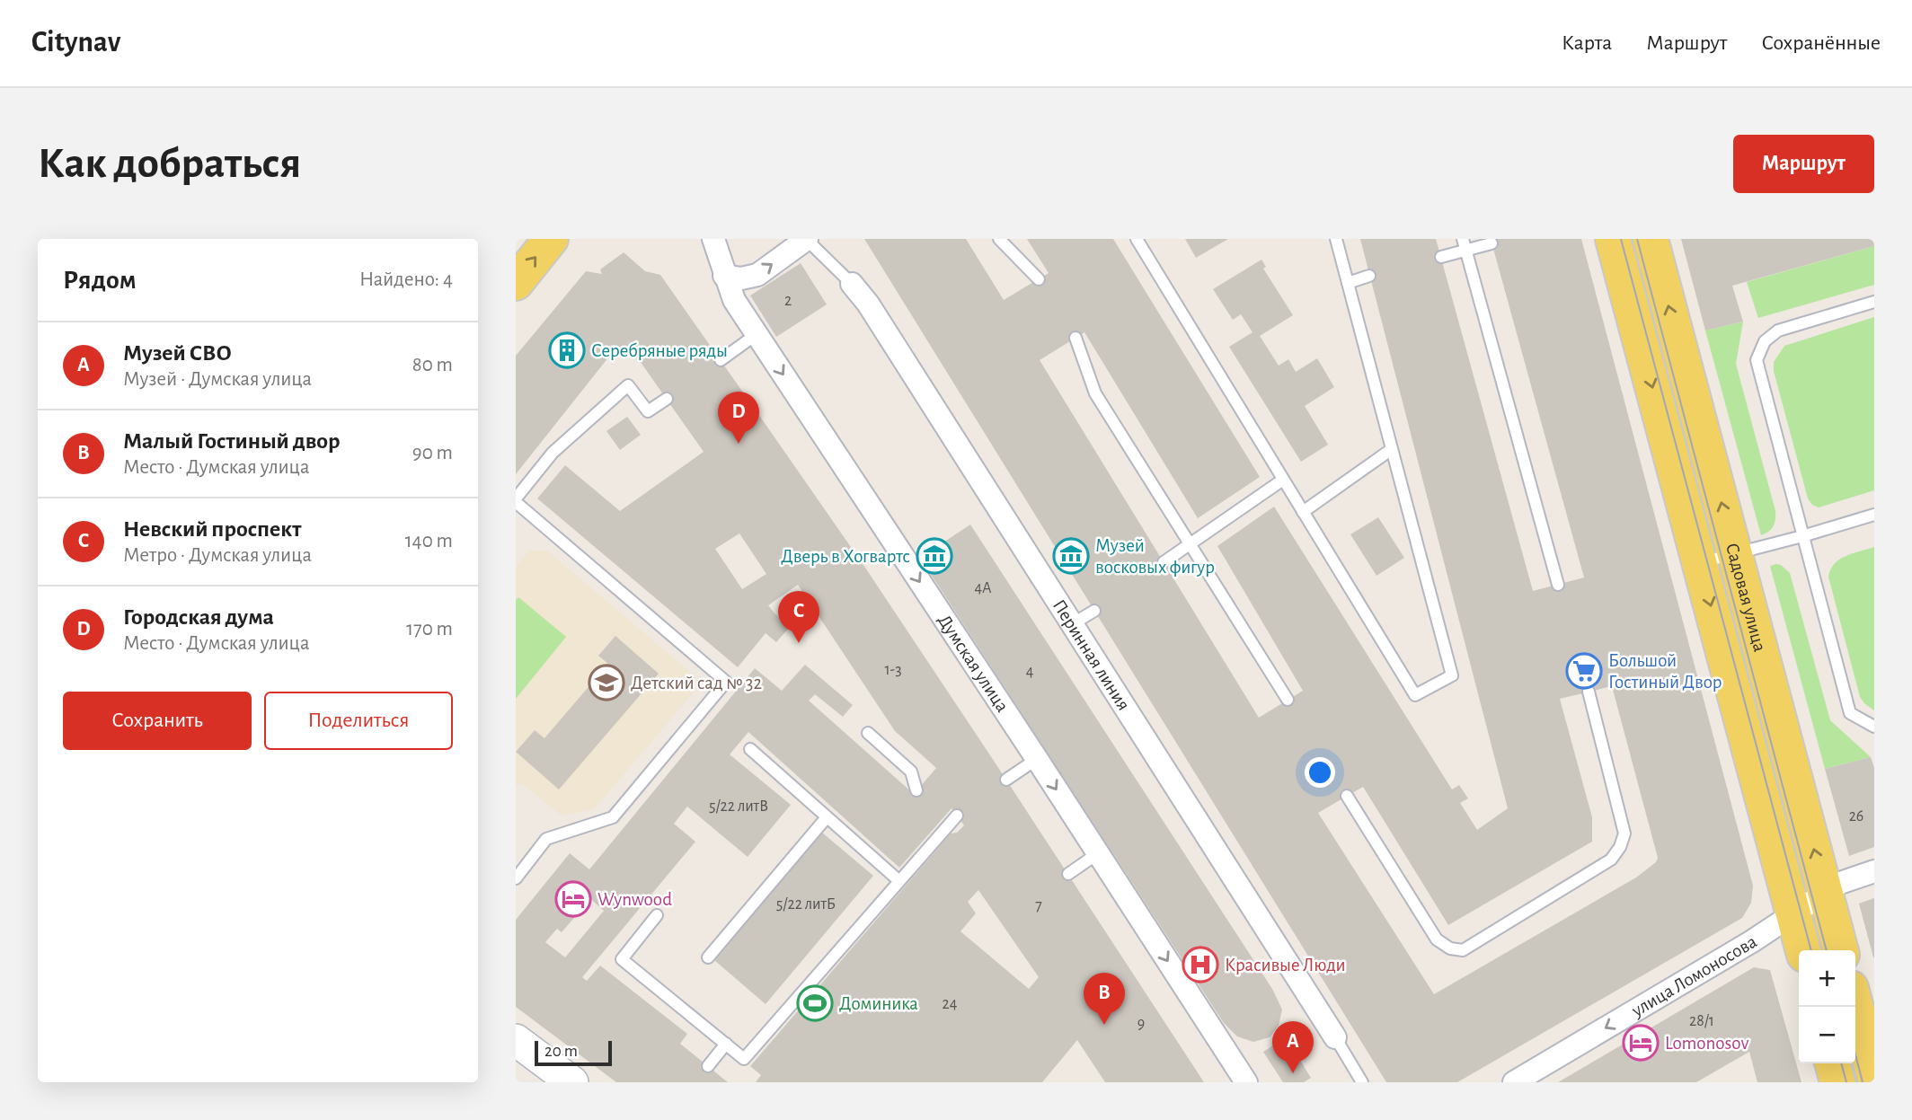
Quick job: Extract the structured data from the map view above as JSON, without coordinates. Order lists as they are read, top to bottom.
{
  "streets": {
    "main road": ["Садовая улица"],
    "street": ["Перинная линия", "Думская улица", "улица Ломоносова"]
  },
  "crossings": [
    ["Садовая улица", "улица Ломоносова"]
  ],
  "one_way": ["Думская улица", "улица Ломоносова"],
  "places": {
    "building": ["Серебряные ряды"],
    "museum": ["Дверь в Хогвартс", "Музей восковых фигур"],
    "supermarket": ["Большой Гостиный Двор"],
    "school or university": ["Детский сад № 32"],
    "hotel": ["Wynwood", "Lomonosov"],
    "hospital": ["Красивые Люди"],
    "sports": ["Доминика"]
  },
  "house_numbers": [
    "2",
    "4А",
    "1-3",
    "4",
    "5/22 литВ",
    "26",
    "5/22 литБ",
    "7",
    "24",
    "28/1",
    "9"
  ],
  "scale_bar": "20 m",
  "page": {
    "header": "Citynav",
    "nav": ["Карта", "Маршрут", "Сохранённые"],
    "buttons": [
      "Маршрут",
      ["Сохранить", "Поделиться"]
    ],
    "title": "Как добраться",
    "heading": ["Рядом", "Найдено: 4"],
    "list": [
      {
        "mark": "A",
        "name": "Музей СВО",
        "note": "Музей · Думская улица",
        "value": "80 m"
      },
      {
        "mark": "B",
        "name": "Малый Гостиный двор",
        "note": "Место · Думская улица",
        "value": "90 m"
      },
      {
        "mark": "C",
        "name": "Невский проспект",
        "note": "Метро · Думская улица",
        "value": "140 m"
      },
      {
        "mark": "D",
        "name": "Городская дума",
        "note": "Место · Думская улица",
        "value": "170 m"
      }
    ],
    "pins": [
      "D",
      "C",
      "B",
      "A"
    ],
    "map_buttons": ["+", "−"],
    "scale": "20 m"
  }
}
